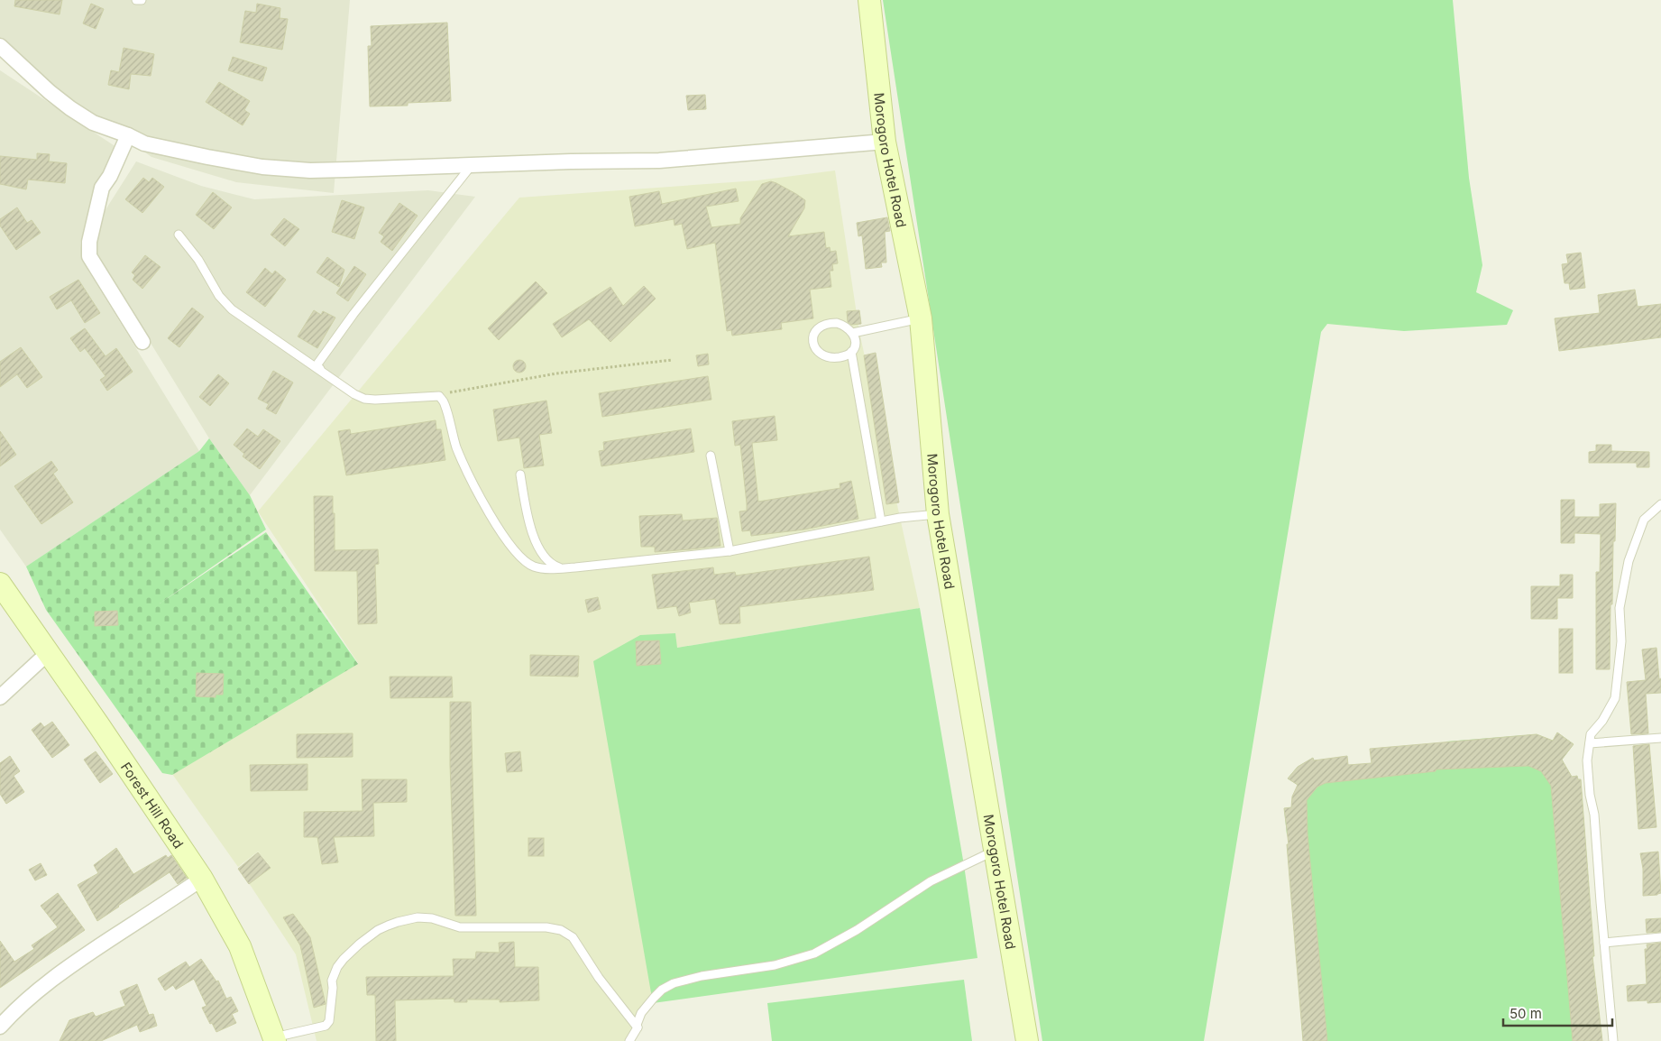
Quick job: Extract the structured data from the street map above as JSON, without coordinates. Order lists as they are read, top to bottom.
{
  "streets": {
    "street": ["Morogoro Hotel Road", "Forest Hill Road"]
  },
  "scale_bar": "50 m"
}
